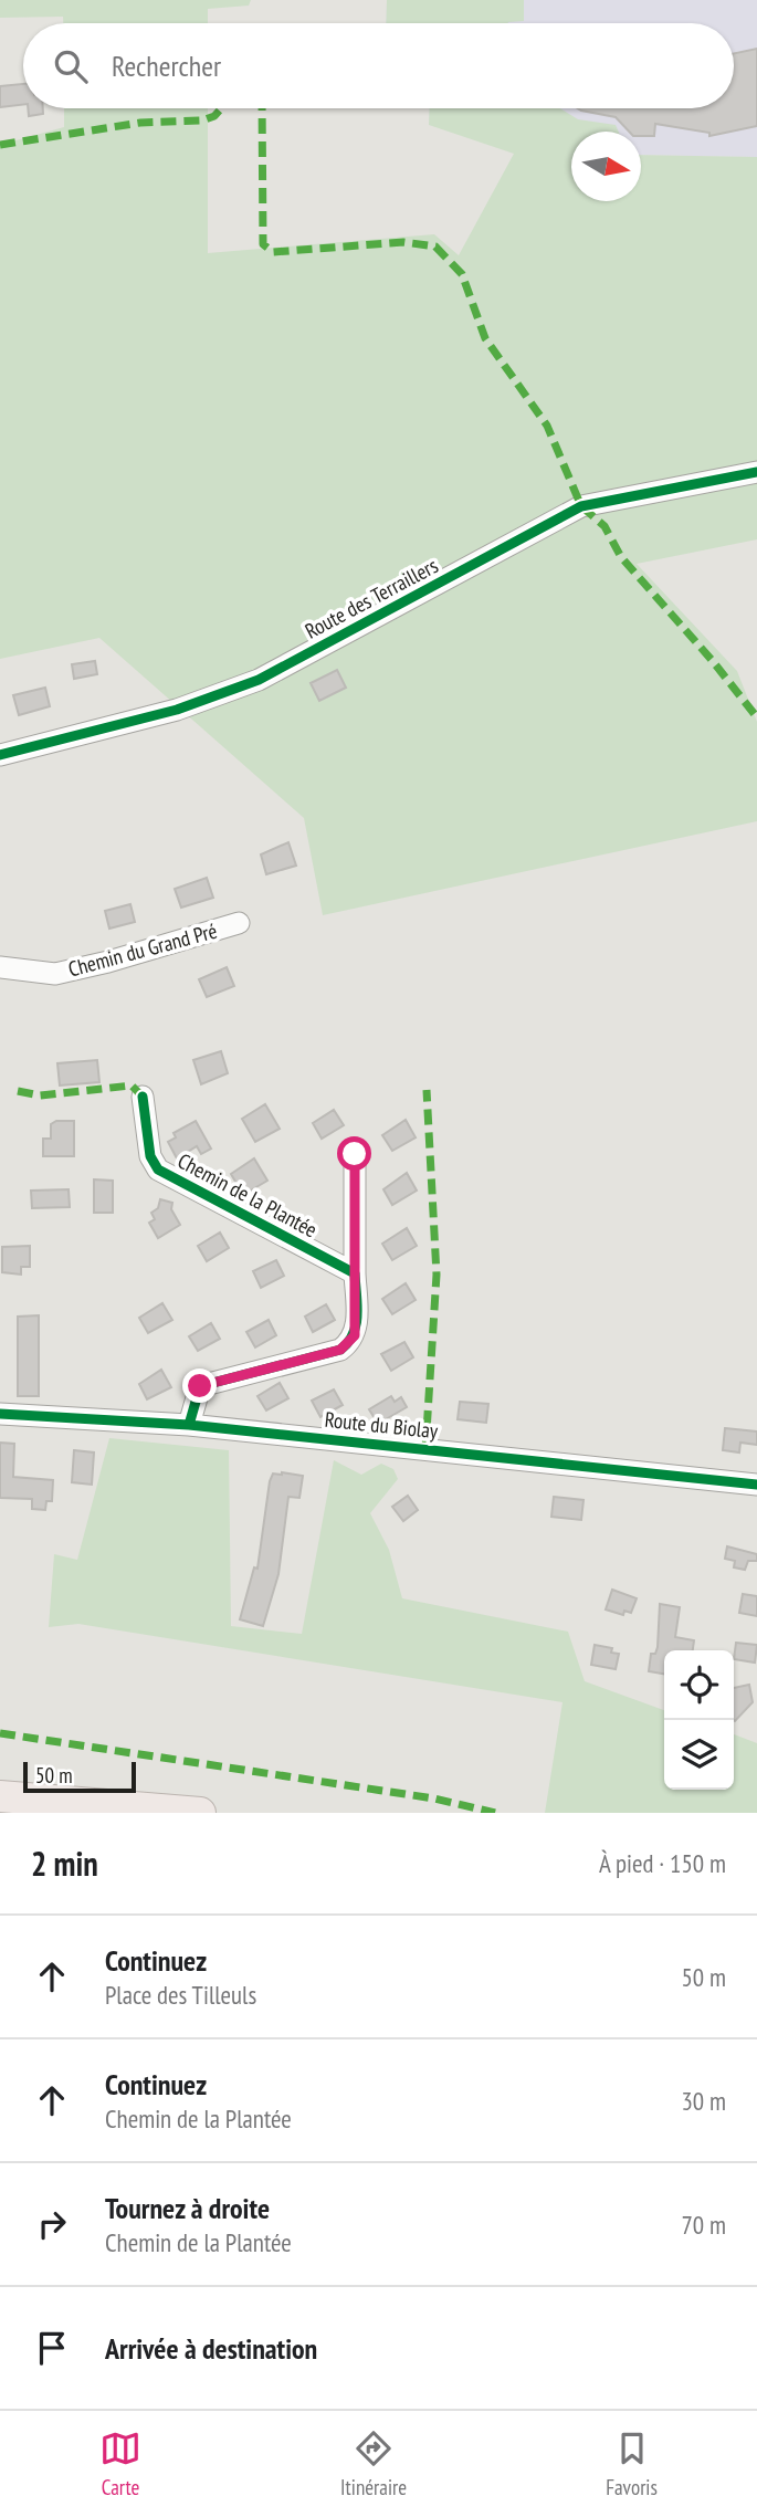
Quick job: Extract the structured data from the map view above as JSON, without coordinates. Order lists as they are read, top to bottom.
{
  "streets": {
    "street": [
      "Route des Terraillers",
      "Chemin du Grand Pré",
      "Chemin de la Plantée",
      "Route du Biolay"
    ]
  },
  "scale_bar": "50 m",
  "north": "right",
  "page": {
    "search": "Rechercher",
    "scale": "50 m",
    "heading": ["2 min", "À pied · 150 m"],
    "list": [
      ["Continuez", "Place des Tilleuls", "50 m"],
      ["Continuez", "Chemin de la Plantée", "30 m"],
      ["Tournez à droite", "Chemin de la Plantée", "70 m"],
      "Arrivée à destination"
    ],
    "nav": ["Carte", "Itinéraire", "Favoris"]
  }
}
